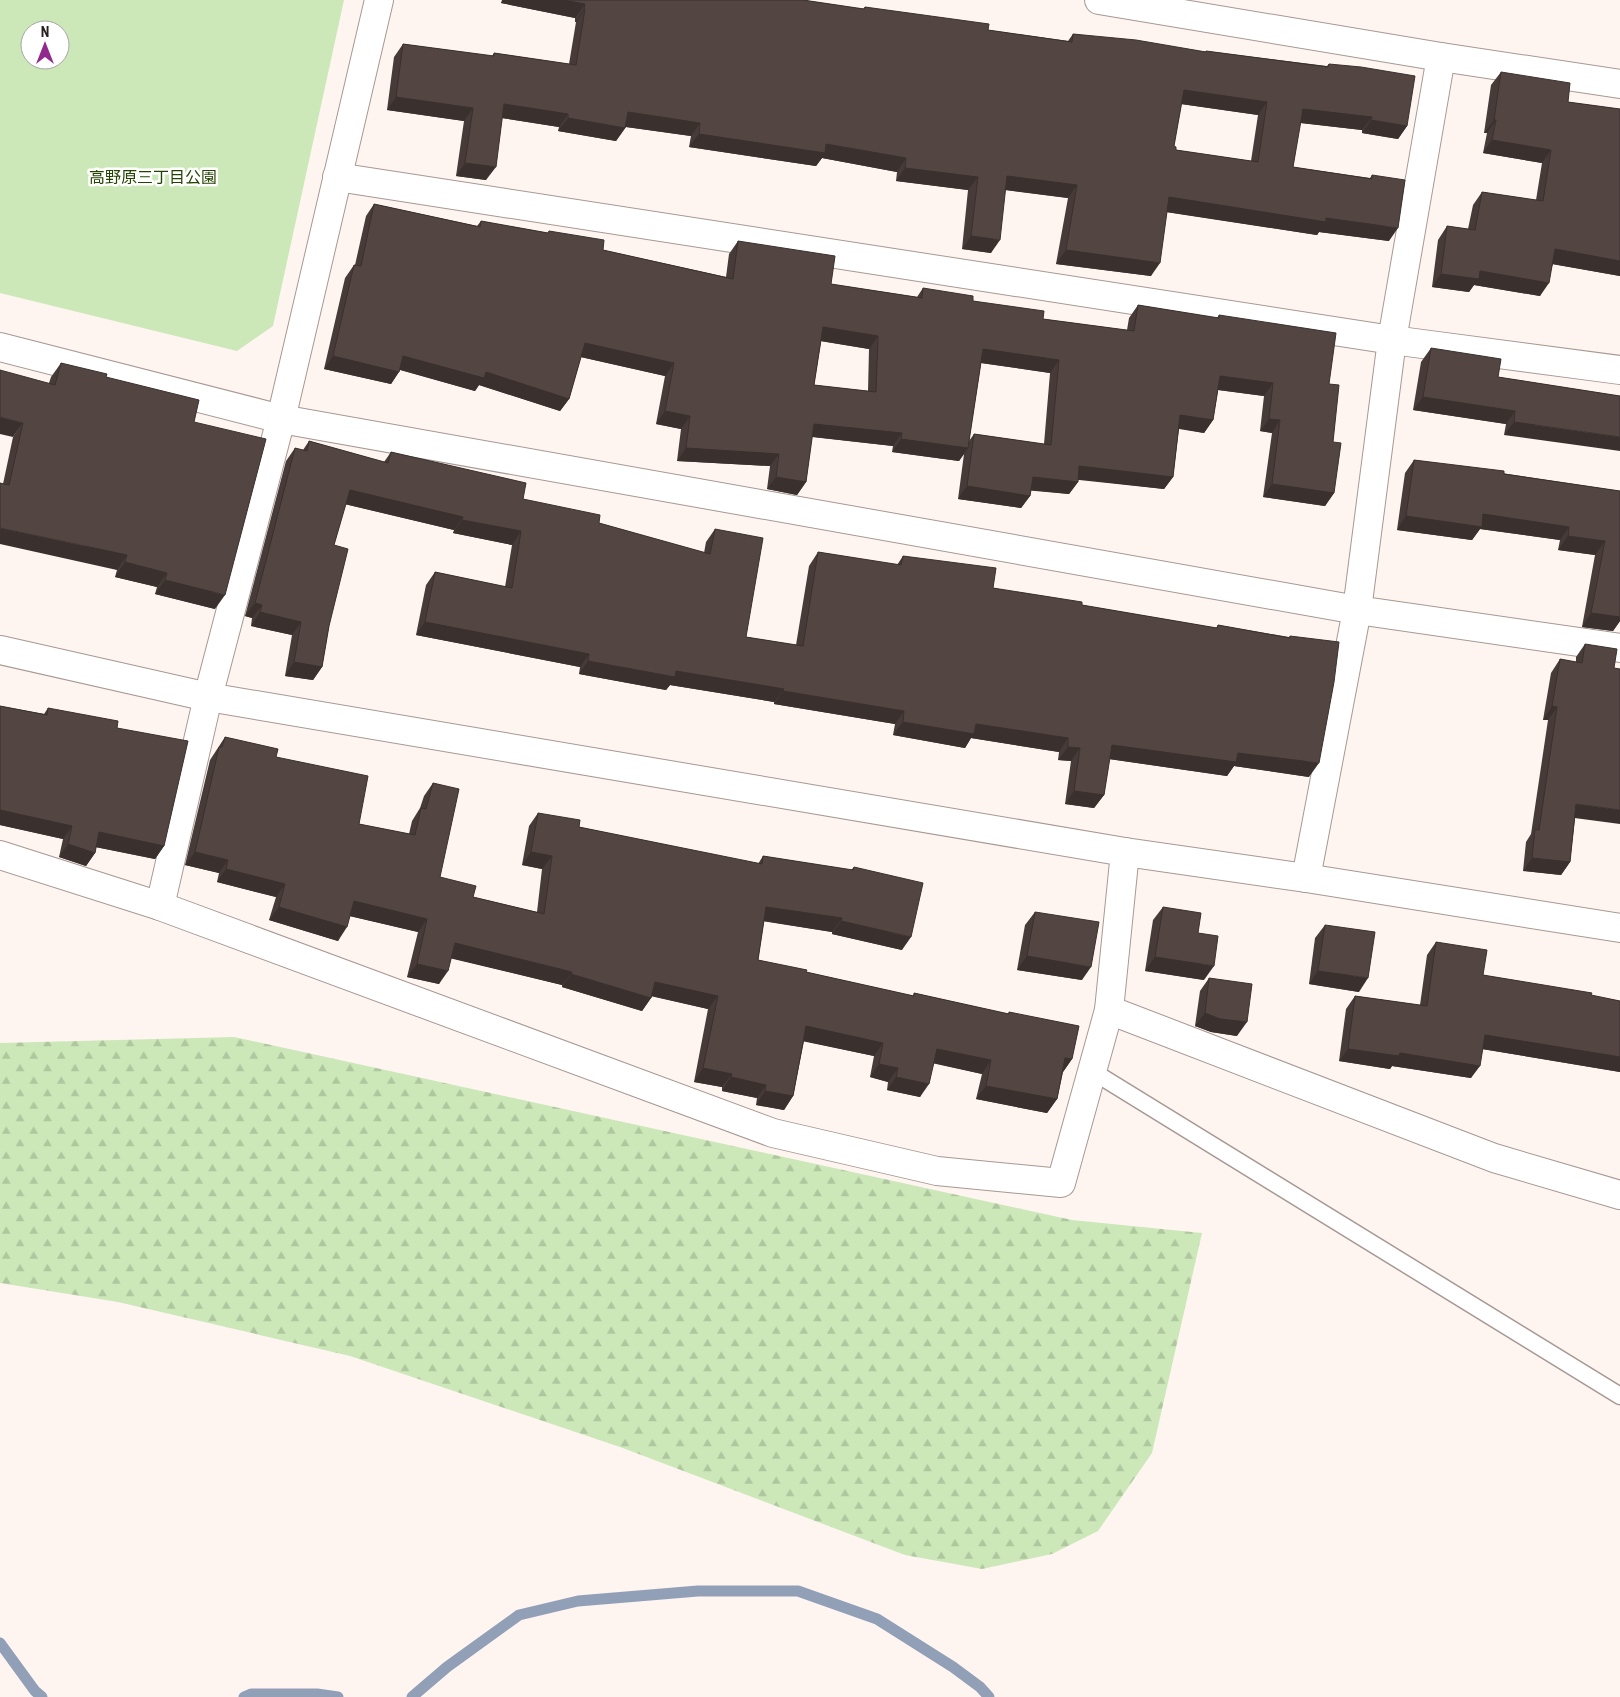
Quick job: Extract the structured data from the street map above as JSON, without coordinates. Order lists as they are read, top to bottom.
{
  "parks": ["高野原三丁目公園"],
  "north": "top"
}
